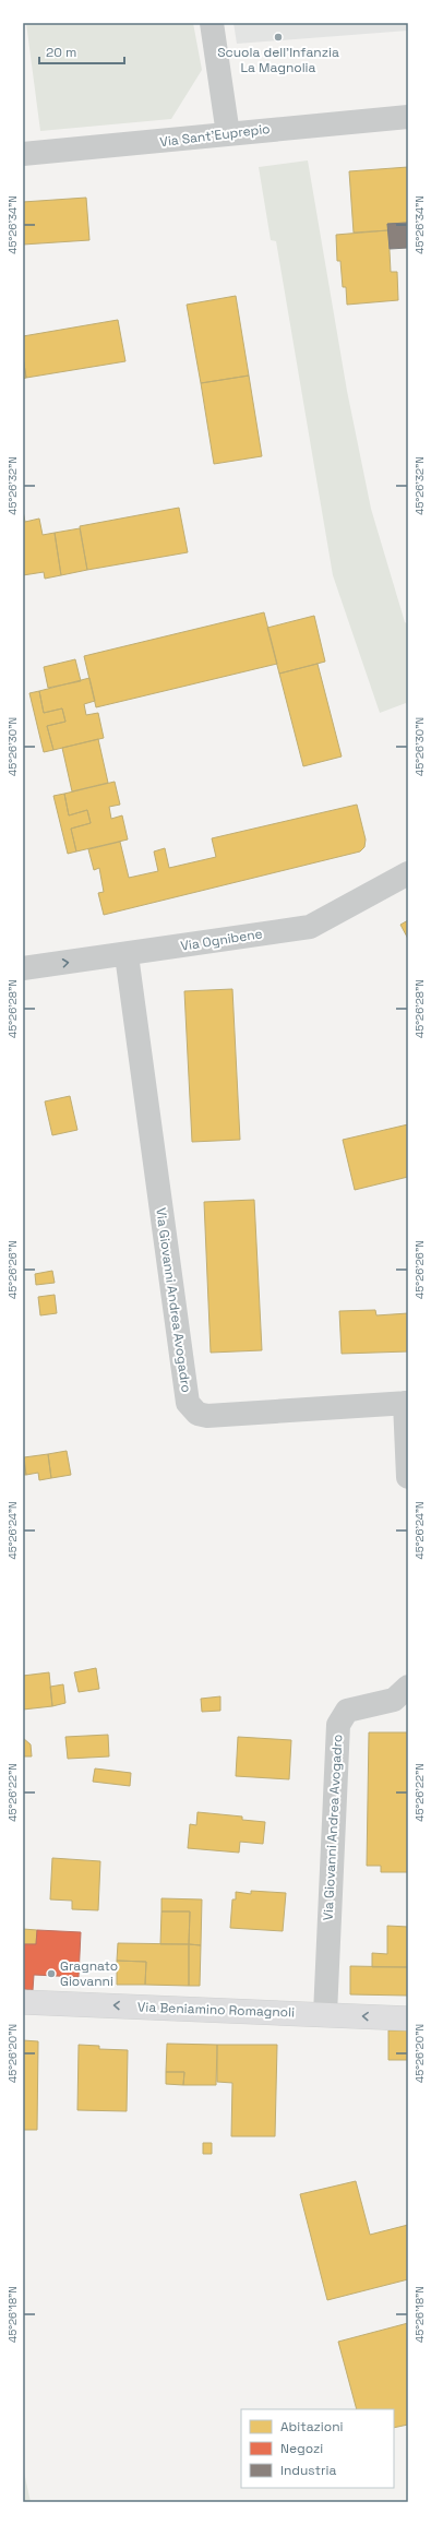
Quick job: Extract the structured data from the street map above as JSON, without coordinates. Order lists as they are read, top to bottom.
{
  "streets": {
    "main road": ["Via Beniamino Romagnoli"],
    "street": ["Via Sant'Euprepio", "Via Ognibene", "Via Giovanni Andrea Avogadro"]
  },
  "crossings": [
    ["Via Ognibene", "Via Giovanni Andrea Avogadro"],
    ["Via Giovanni Andrea Avogadro", "Via Beniamino Romagnoli"]
  ],
  "one_way": ["Via Beniamino Romagnoli"],
  "places": ["Scuola dell'Infanzia La Magnolia", "Gragnato Giovanni"],
  "legend": ["Abitazioni", "Negozi", "Industria"],
  "scale_bar": "20 m",
  "coordinates": [
    "45°26'34\"N",
    "45°26'32\"N",
    "45°26'30\"N",
    "45°26'28\"N",
    "45°26'26\"N",
    "45°26'24\"N",
    "45°26'22\"N",
    "45°26'20\"N",
    "45°26'18\"N"
  ]
}
